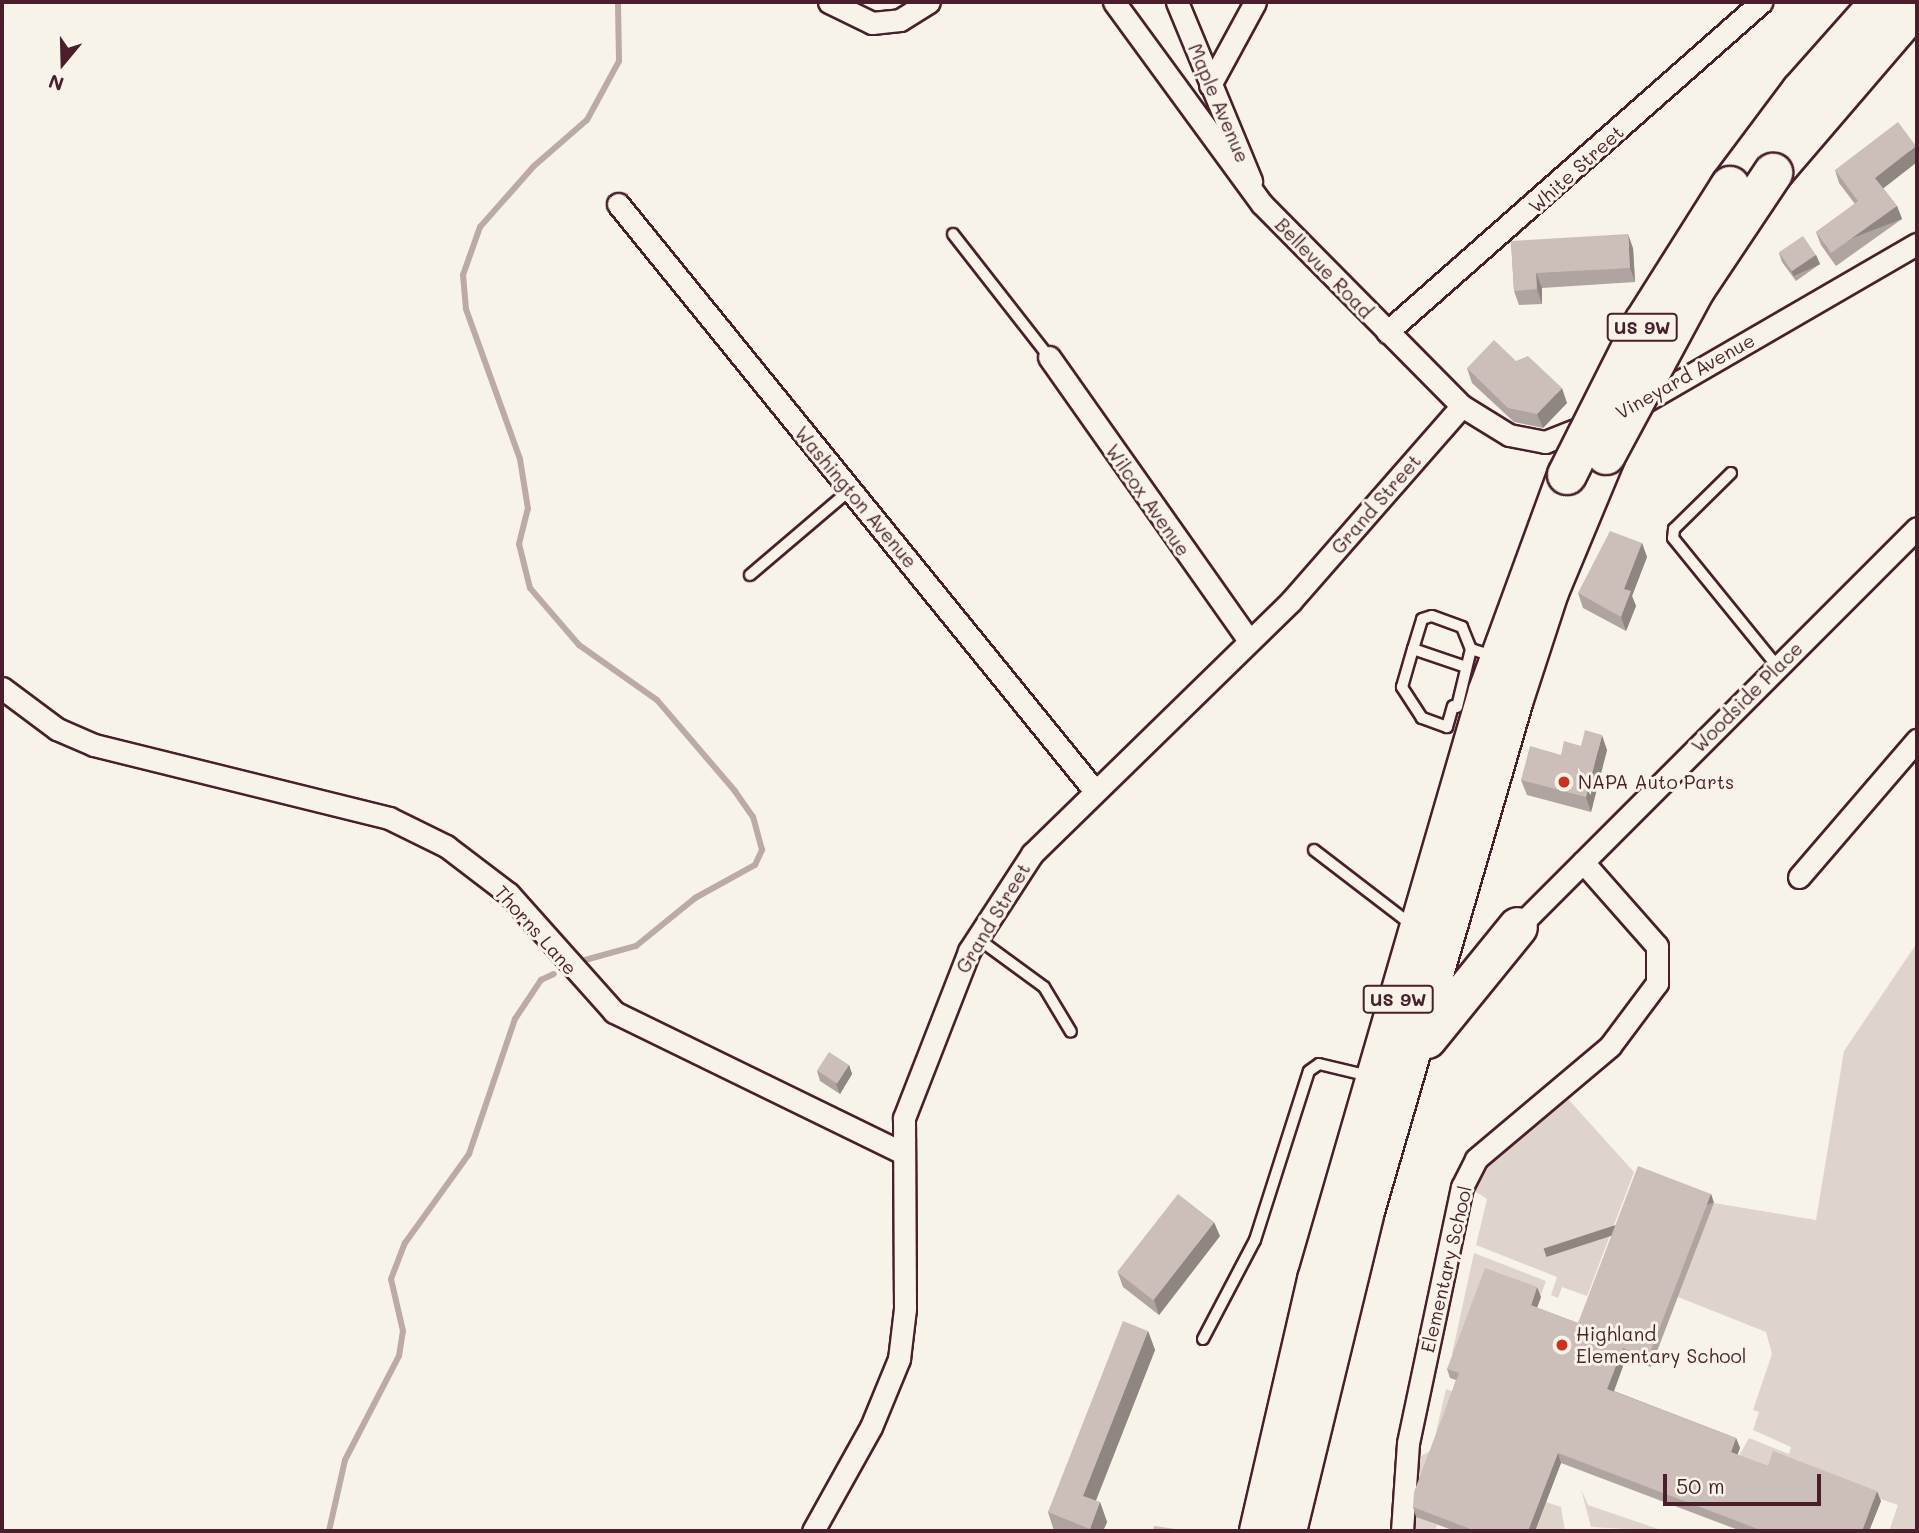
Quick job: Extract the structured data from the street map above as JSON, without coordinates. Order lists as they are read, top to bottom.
{
  "streets": {
    "highway": ["US 9W"],
    "street": [
      "Maple Avenue",
      "White Street",
      "Bellevue Road",
      "Vineyard Avenue",
      "Washington Avenue",
      "Wilcox Avenue",
      "Grand Street",
      "Woodside Place",
      "Thorns Lane",
      "Elementary School"
    ]
  },
  "crossings": [
    ["Maple Avenue", "Bellevue Road"],
    ["White Street", "Bellevue Road"],
    ["White Street", "Vineyard Avenue"],
    ["Bellevue Road", "Vineyard Avenue"],
    ["Vineyard Avenue", "Grand Street"],
    ["Washington Avenue", "Grand Street"],
    ["Wilcox Avenue", "Grand Street"],
    ["Grand Street", "Thorns Lane"],
    ["Woodside Place", "Elementary School"]
  ],
  "places": ["NAPA Auto Parts", "Highland Elementary School"],
  "scale_bar": "50 m",
  "north": "bottom"
}
